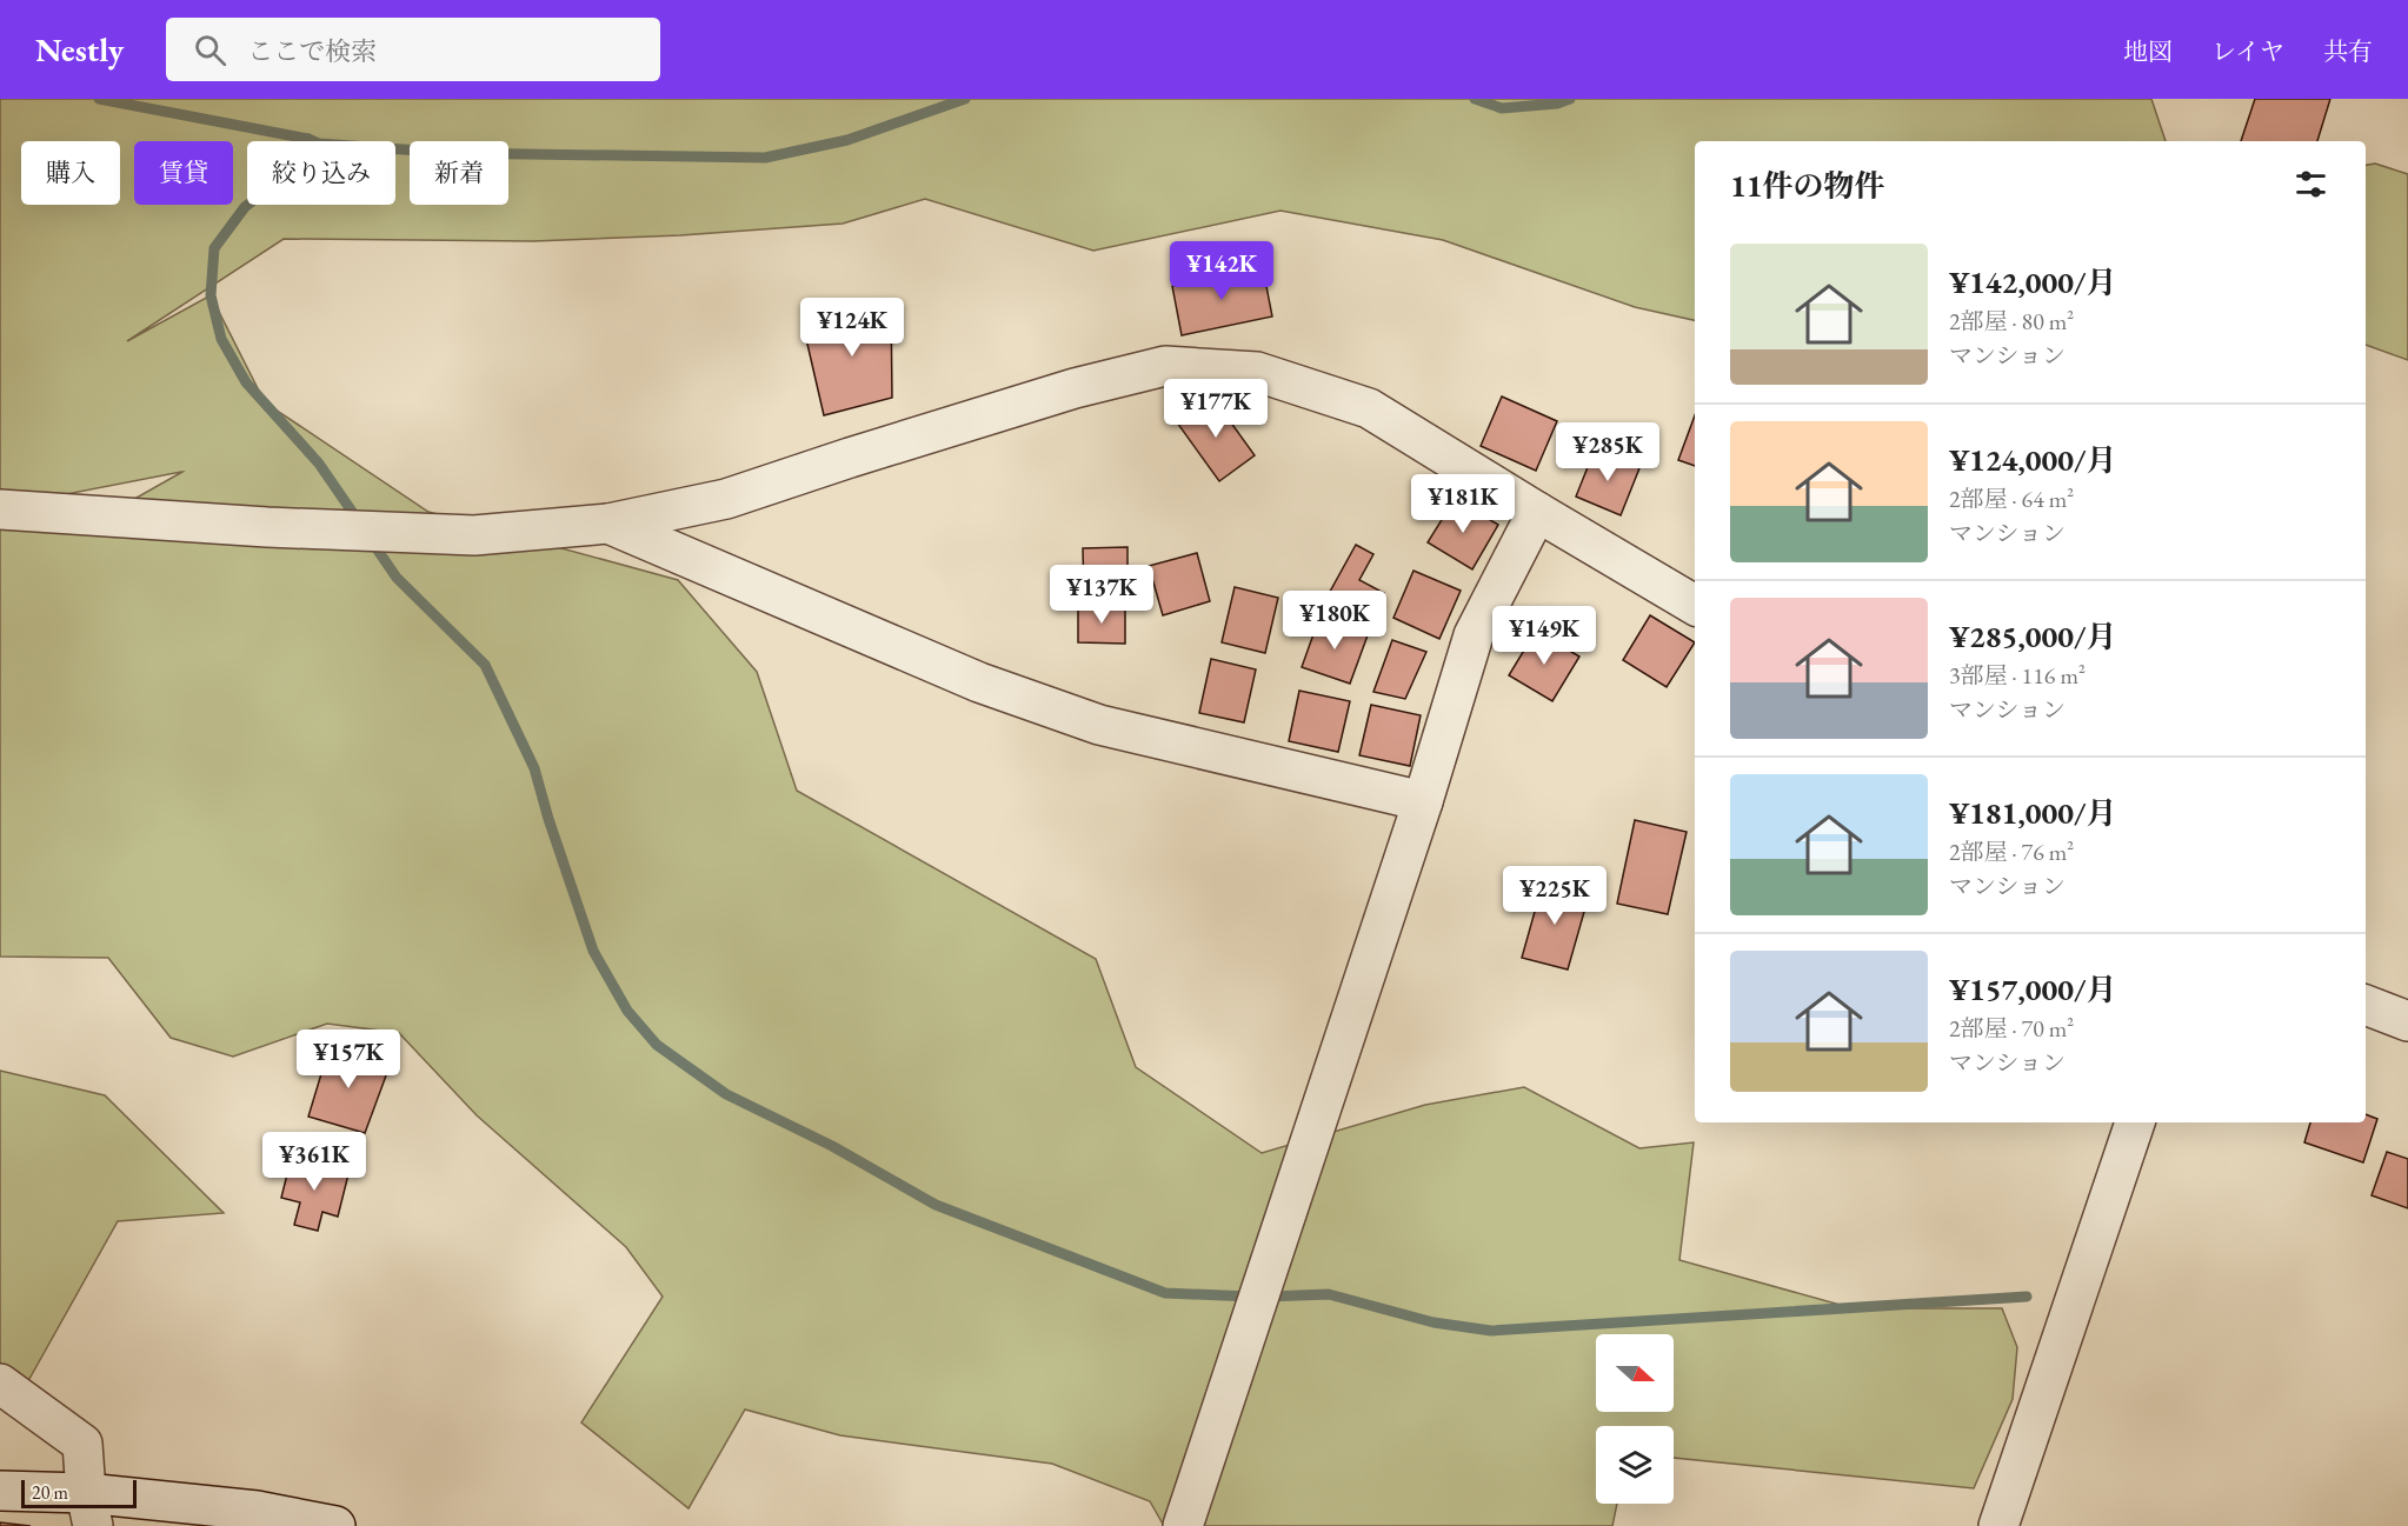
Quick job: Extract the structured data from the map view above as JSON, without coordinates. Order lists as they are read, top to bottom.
{
  "scale_bar": "20 m",
  "north": "right",
  "page": {
    "header": "Nestly",
    "search": "ここで検索",
    "nav": ["地図", "レイヤ", "共有"],
    "chip": [
      "購入",
      "賃貸",
      "絞り込み",
      "新着"
    ],
    "heading": "11件の物件",
    "list": [
      {
        "name": "¥142,000/月",
        "note": "2部屋 · 80 m² · マンション"
      },
      {
        "name": "¥124,000/月",
        "note": "2部屋 · 64 m² · マンション"
      },
      {
        "name": "¥285,000/月",
        "note": "3部屋 · 116 m² · マンション"
      },
      {
        "name": "¥181,000/月",
        "note": "2部屋 · 76 m² · マンション"
      },
      {
        "name": "¥157,000/月",
        "note": "2部屋 · 70 m² · マンション"
      }
    ],
    "price": [
      "¥142K",
      "¥124K",
      "¥177K",
      "¥285K",
      "¥181K",
      "¥137K",
      "¥180K",
      "¥149K",
      "¥225K",
      "¥157K",
      "¥361K"
    ],
    "scale": "20 m"
  }
}
